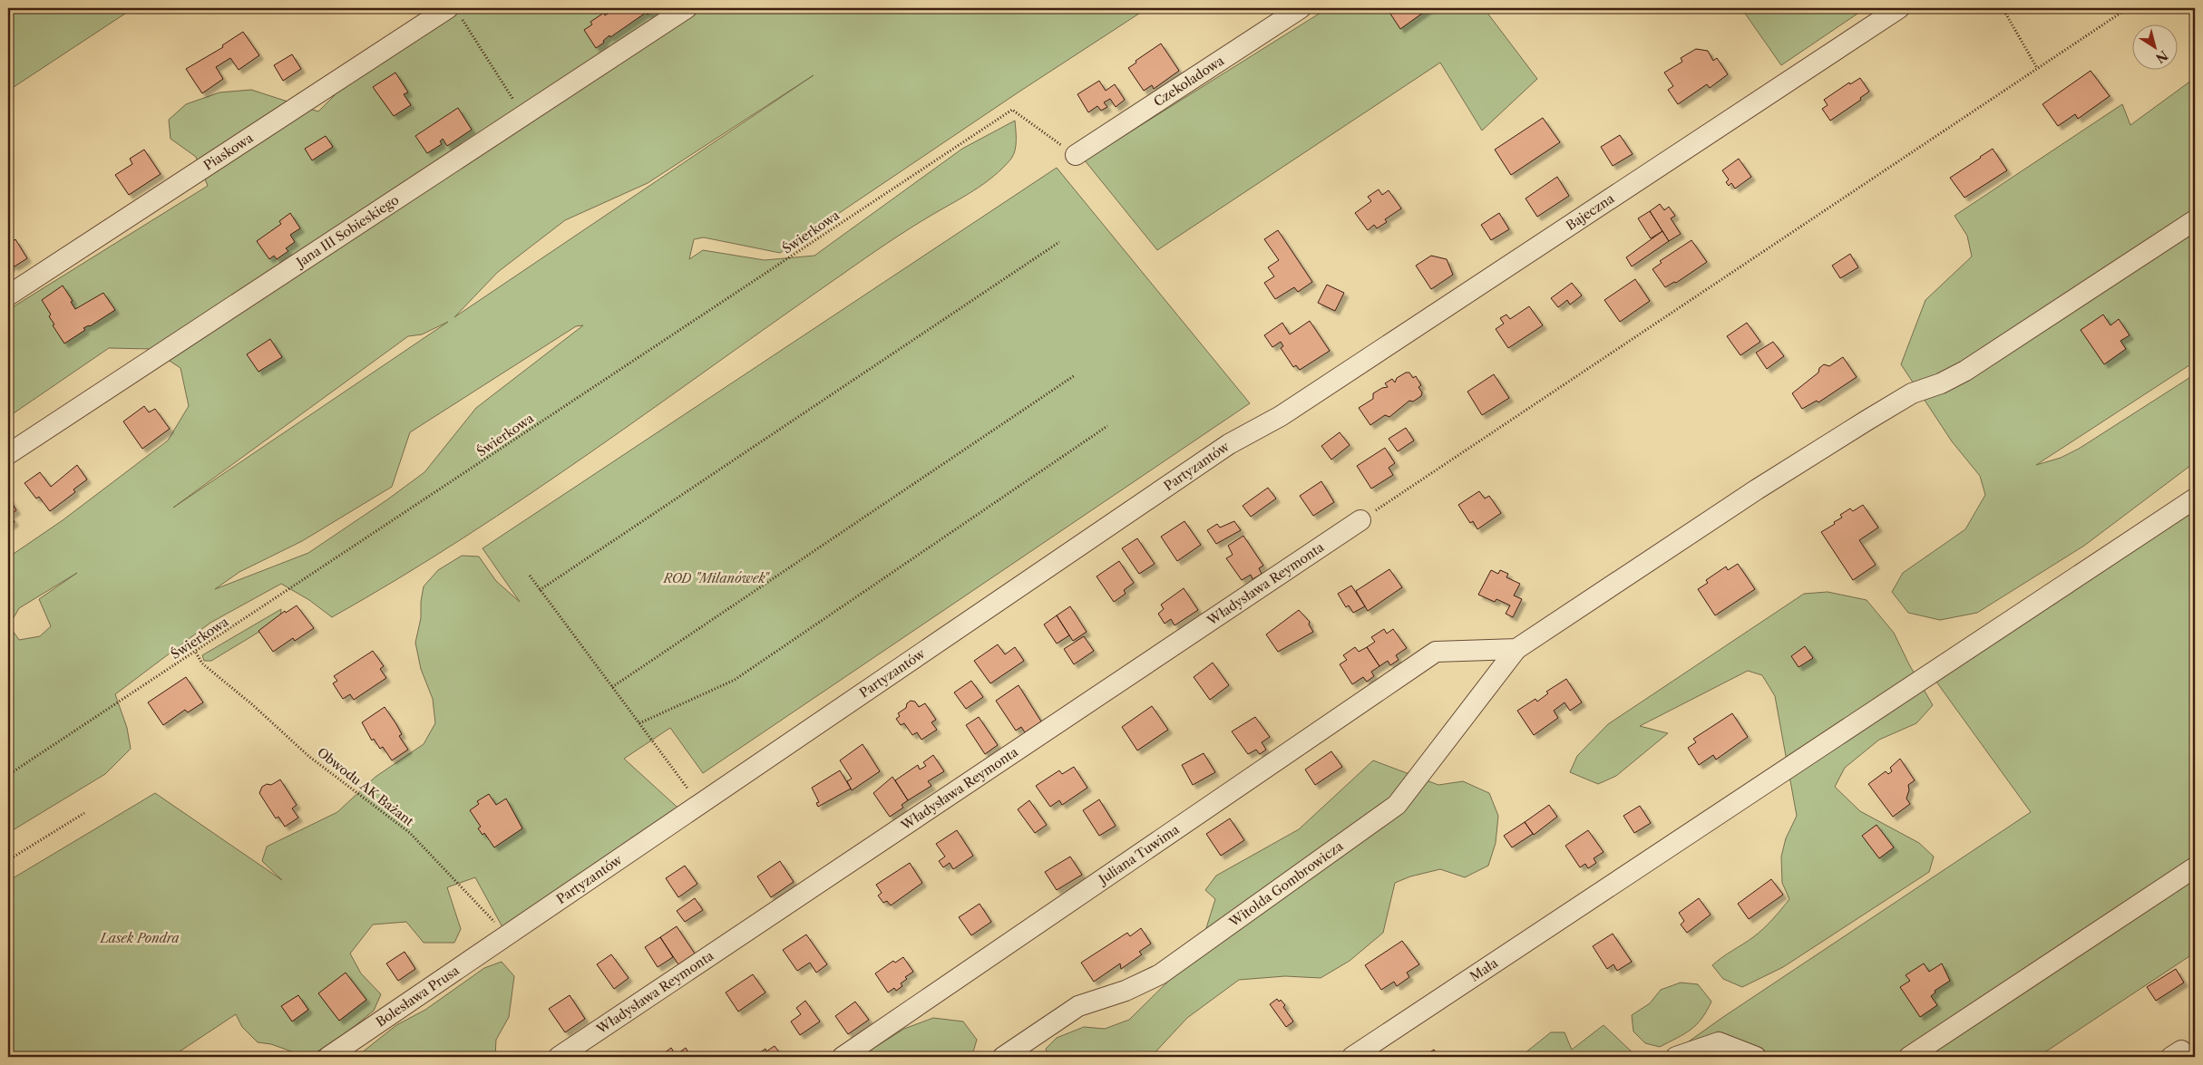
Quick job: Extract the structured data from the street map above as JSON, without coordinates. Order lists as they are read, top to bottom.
{
  "streets": {
    "street": [
      "Czekoladowa",
      "Piaskowa",
      "Bajeczna",
      "Jana III Sobieskiego",
      "Partyzantów",
      "Władysława Reymonta",
      "Juliana Tuwima",
      "Witolda Gombrowicza",
      "Mała",
      "Bolesława Prusa"
    ],
    "path": ["Świerkowa", "Obwodu AK Bażant"]
  },
  "crossings": [
    ["Czekoladowa", "Świerkowa"],
    ["Bajeczna", "Partyzantów"],
    ["Świerkowa", "Obwodu AK Bażant"],
    ["Partyzantów", "Obwodu AK Bażant"],
    ["Partyzantów", "Bolesława Prusa"],
    ["Obwodu AK Bażant", "Bolesława Prusa"],
    ["Juliana Tuwima", "Witolda Gombrowicza"]
  ],
  "parks": ["ROD \"Milanówek\"", "Lasek Pondra"],
  "north": "bottom right"
}
